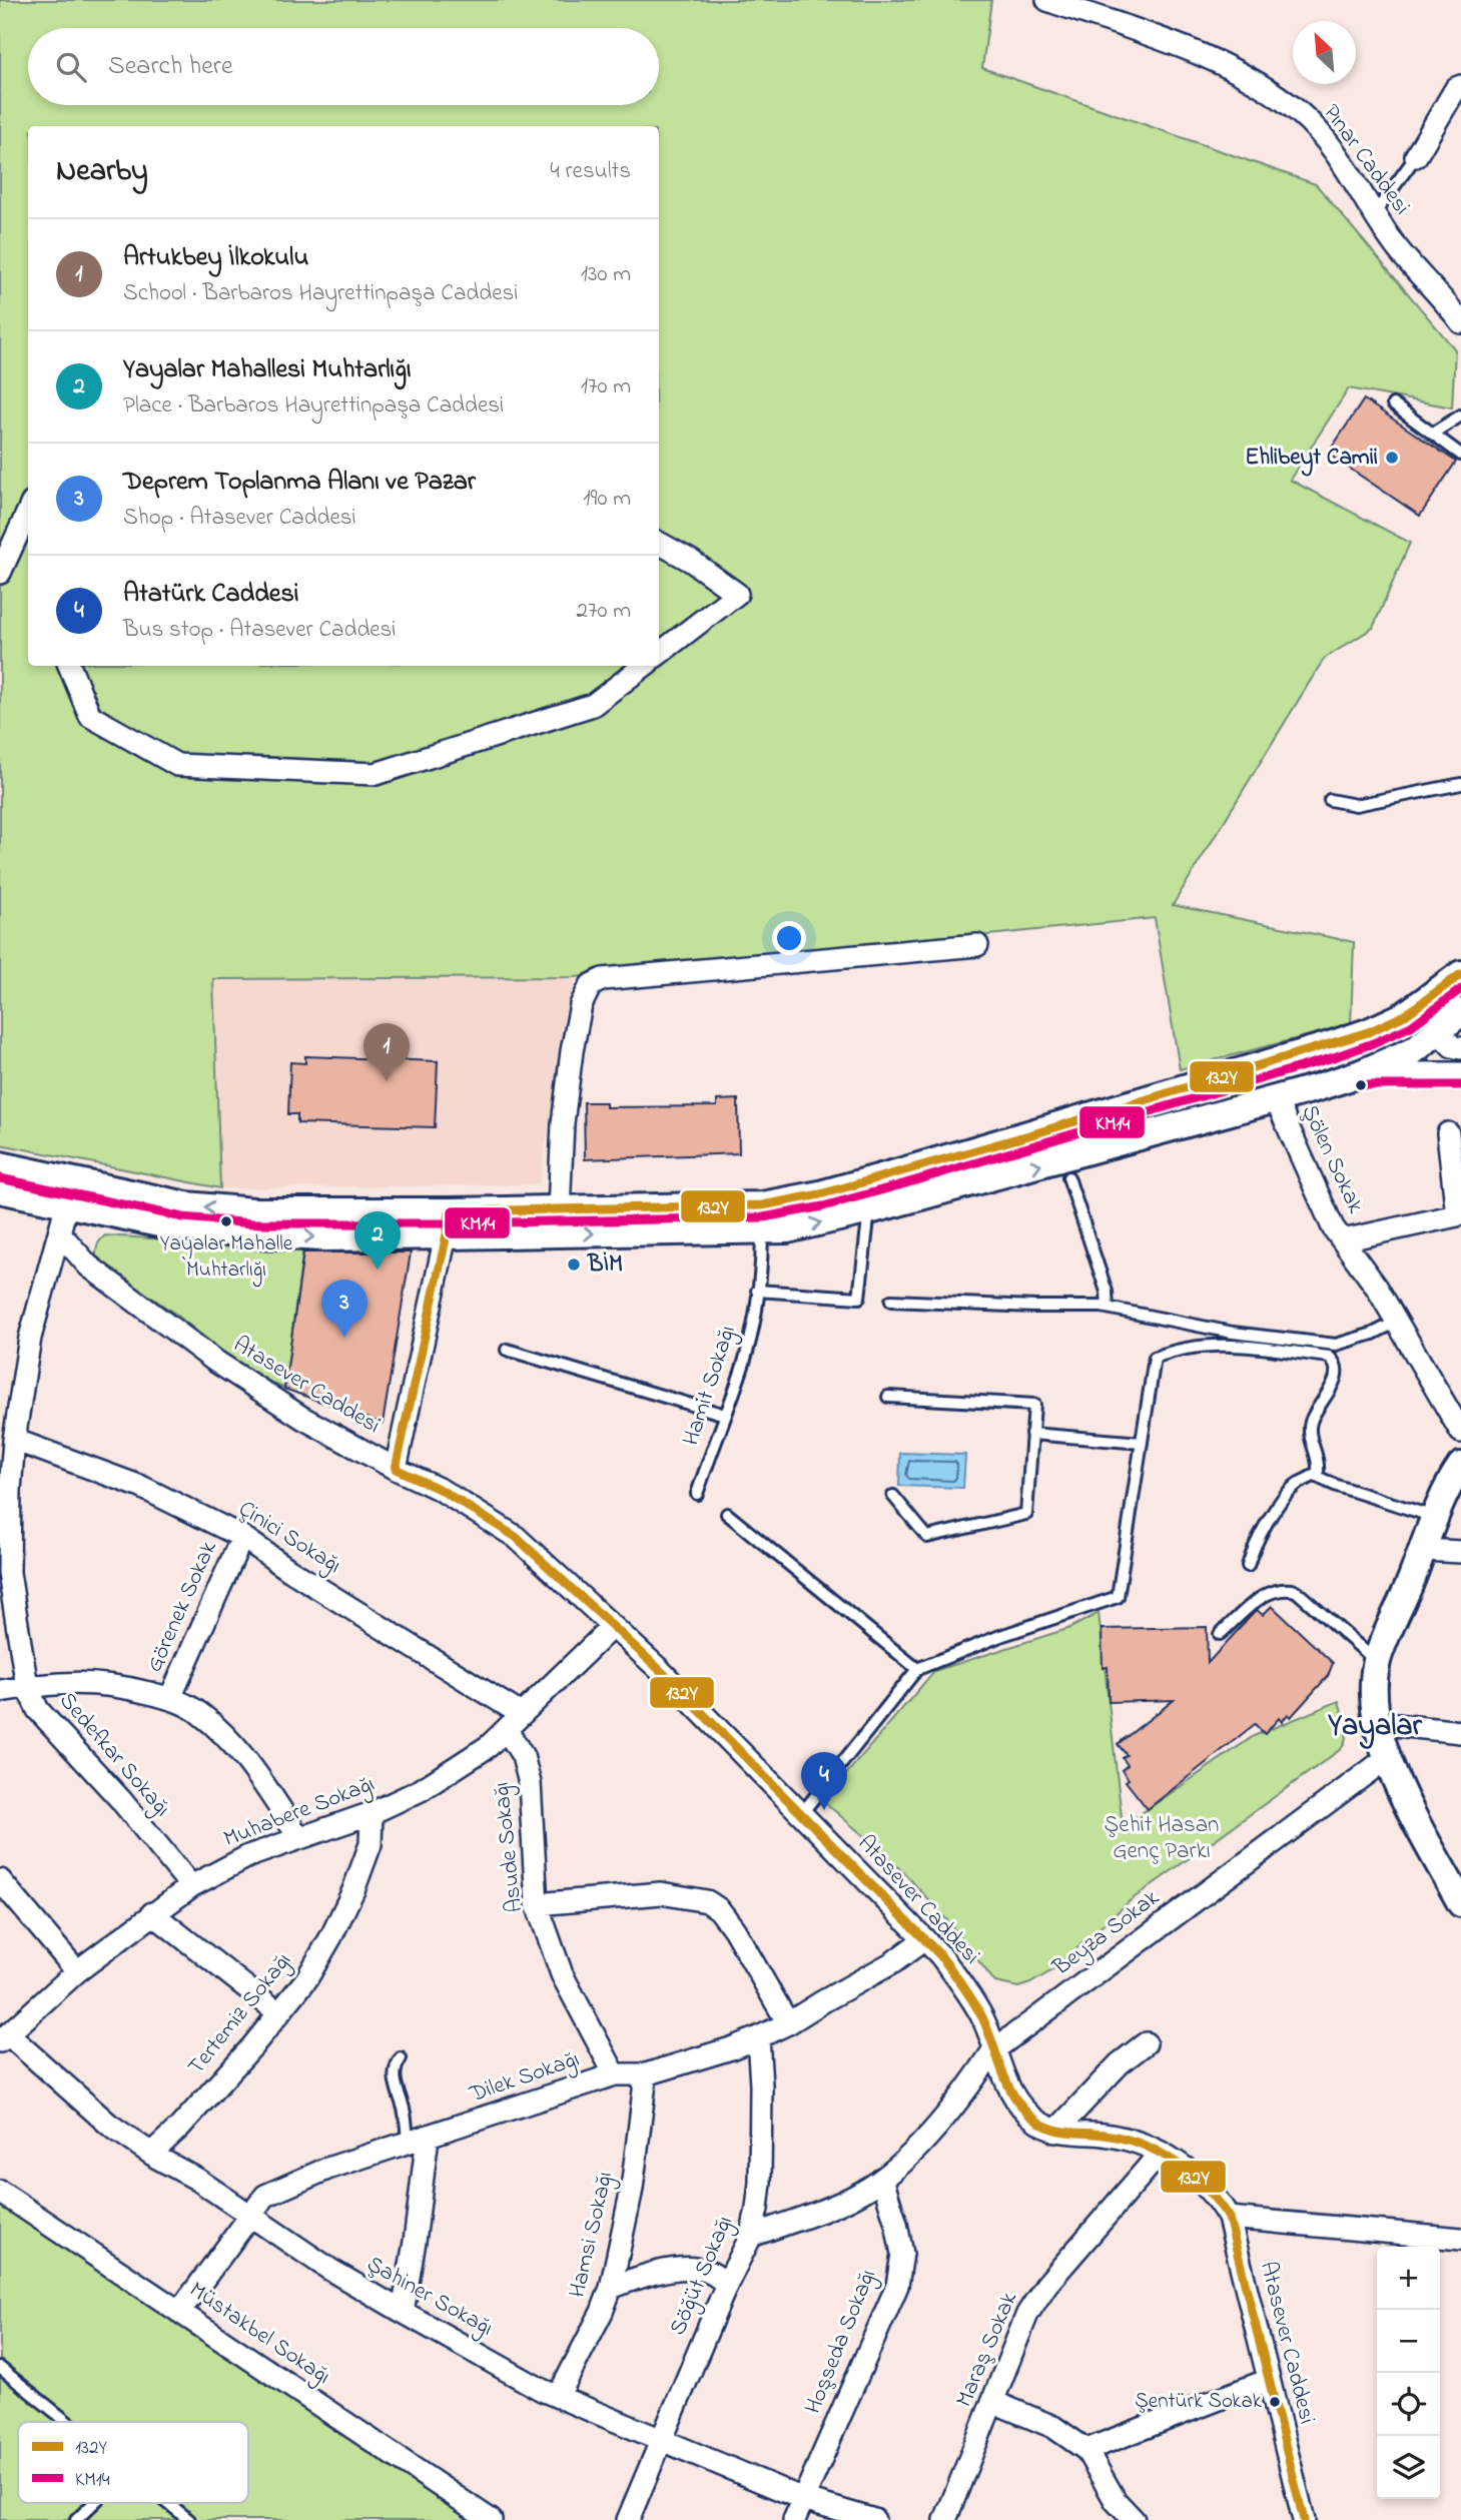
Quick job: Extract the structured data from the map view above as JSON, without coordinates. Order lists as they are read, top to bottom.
{
  "streets": {
    "street": [
      "Pınar Caddesi",
      "Şölen Sokak",
      "Atasever Caddesi",
      "Çinici Sokağı",
      "Görenek Sokak",
      "Sedefkar Sokağı",
      "Muhabere Sokağı",
      "Asude Sokağı",
      "Beyza Sokak",
      "Tertemiz Sokağı",
      "Dilek Sokağı",
      "Hamsi Sokağı",
      "Söğüt Sokağı",
      "Şahiner Sokağı",
      "Müstakbel Sokağı",
      "Hoşseda Sokağı",
      "Maraş Sokak"
    ],
    "lane": ["Hamit Sokağı"]
  },
  "crossings": [
    ["Atasever Caddesi", "Sedefkar Sokağı"],
    ["Atasever Caddesi", "Muhabere Sokağı"],
    ["Atasever Caddesi", "Beyza Sokak"],
    ["Atasever Caddesi", "Dilek Sokağı"],
    ["Atasever Caddesi", "Maraş Sokak"],
    ["Çinici Sokağı", "Görenek Sokak"],
    ["Çinici Sokağı", "Sedefkar Sokağı"],
    ["Çinici Sokağı", "Muhabere Sokağı"],
    ["Çinici Sokağı", "Asude Sokağı"],
    ["Sedefkar Sokağı", "Muhabere Sokağı"],
    ["Muhabere Sokağı", "Asude Sokağı"],
    ["Muhabere Sokağı", "Tertemiz Sokağı"],
    ["Muhabere Sokağı", "Şahiner Sokağı"],
    ["Asude Sokağı", "Dilek Sokağı"],
    ["Beyza Sokak", "Söğüt Sokağı"],
    ["Beyza Sokak", "Hoşseda Sokağı"],
    ["Tertemiz Sokağı", "Şahiner Sokağı"],
    ["Dilek Sokağı", "Hamsi Sokağı"],
    ["Dilek Sokağı", "Söğüt Sokağı"],
    ["Dilek Sokağı", "Şahiner Sokağı"],
    ["Dilek Sokağı", "Müstakbel Sokağı"],
    ["Hamsi Sokağı", "Şahiner Sokağı"],
    ["Söğüt Sokağı", "Şahiner Sokağı"],
    ["Şahiner Sokağı", "Hoşseda Sokağı"]
  ],
  "districts": ["Yayalar"],
  "parks": ["Şehit Hasan Genç Parkı"],
  "places": [
    "Ehlibeyt Camii",
    "Yayalar Mahalle Muhtarlığı",
    "BİM",
    "Şentürk Sokak"
  ],
  "lines": ["transit line 132Y", "transit line KM14"],
  "legend": ["132Y", "KM14"],
  "north": "top left",
  "page": {
    "search": "Search here",
    "heading": ["Nearby", "4 results"],
    "list": [
      {
        "mark": "1",
        "name": "Artukbey İlkokulu",
        "note": "School · Barbaros Hayrettinpaşa Caddesi",
        "value": "130 m"
      },
      {
        "mark": "2",
        "name": "Yayalar Mahallesi Muhtarlığı",
        "note": "Place · Barbaros Hayrettinpaşa Caddesi",
        "value": "170 m"
      },
      {
        "mark": "3",
        "name": "Deprem Toplanma Alanı ve Pazar",
        "note": "Shop · Atasever Caddesi",
        "value": "190 m"
      },
      {
        "mark": "4",
        "name": "Atatürk Caddesi̇",
        "note": "Bus stop · Atasever Caddesi",
        "value": "270 m"
      }
    ],
    "pins": [
      "1",
      "2",
      "3",
      "4"
    ],
    "map_buttons": ["+", "−"]
  }
}
